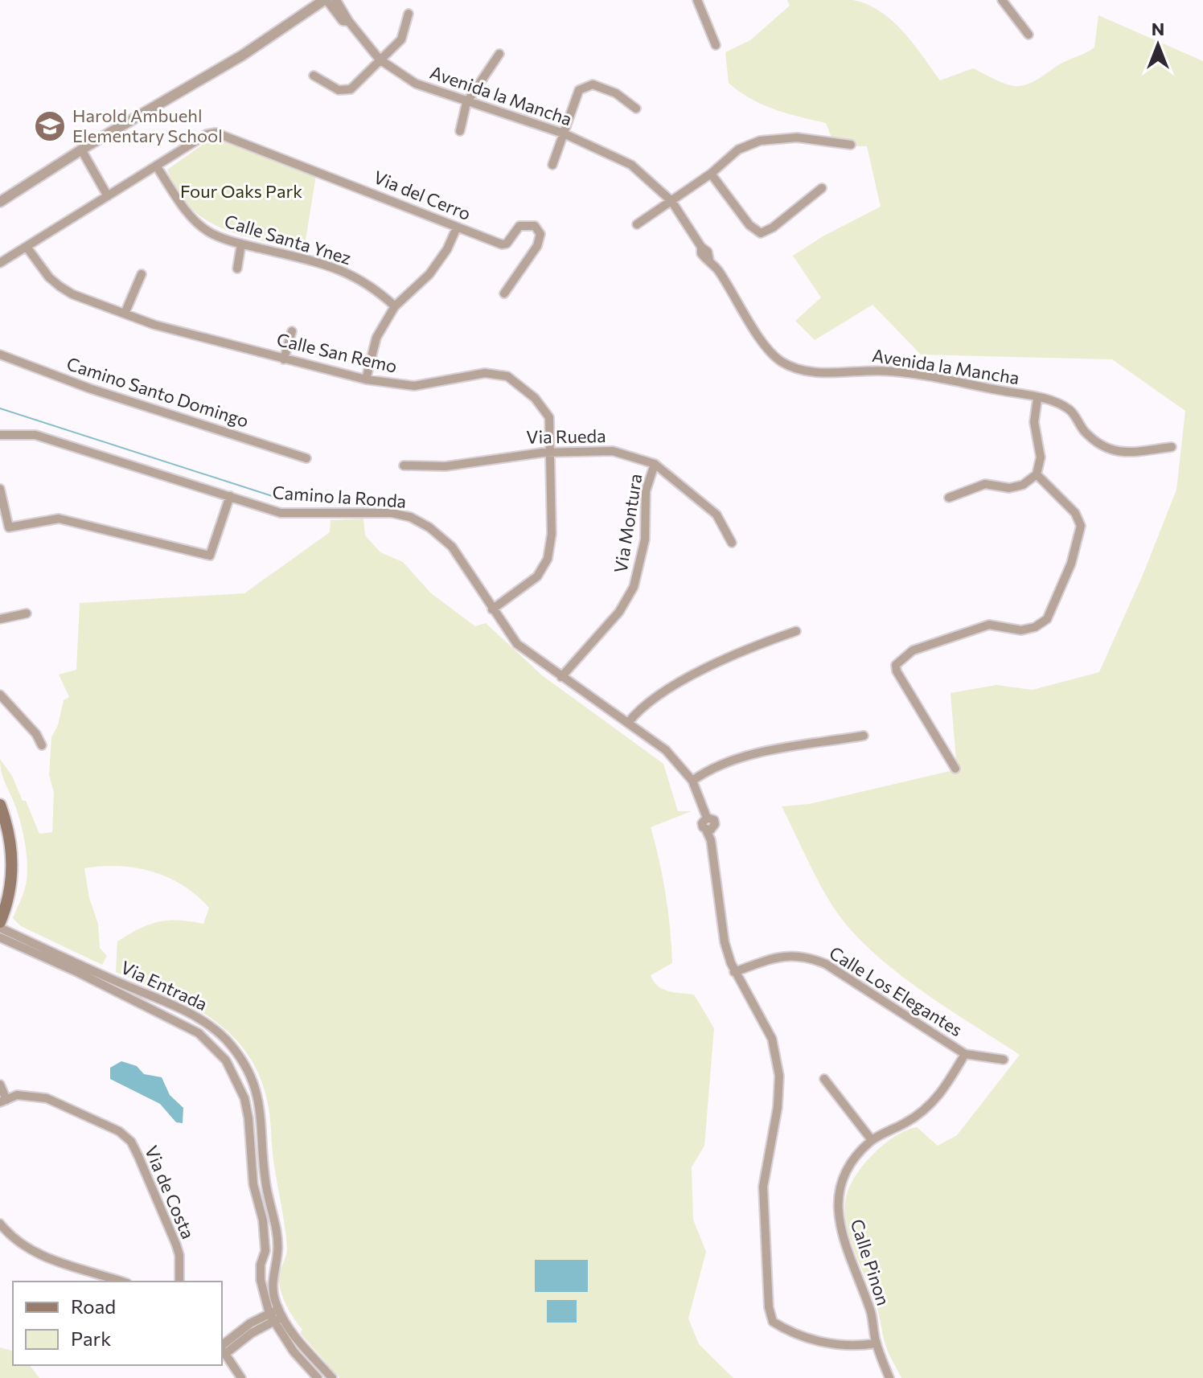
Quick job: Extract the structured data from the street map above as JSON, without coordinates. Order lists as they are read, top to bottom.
{
  "streets": {
    "street": [
      "Avenida la Mancha",
      "Via del Cerro",
      "Calle Santa Ynez",
      "Calle San Remo",
      "Camino Santo Domingo",
      "Via Rueda",
      "Camino la Ronda",
      "Via Montura",
      "Via Entrada",
      "Calle Los Elegantes",
      "Via de Costa",
      "Calle Pinon"
    ]
  },
  "crossings": [
    ["Via del Cerro", "Calle Santa Ynez"],
    ["Calle San Remo", "Via Rueda"],
    ["Calle San Remo", "Camino la Ronda"],
    ["Via Rueda", "Via Montura"],
    ["Camino la Ronda", "Via Montura"],
    ["Camino la Ronda", "Calle Los Elegantes"],
    ["Camino la Ronda", "Calle Pinon"],
    ["Calle Los Elegantes", "Calle Pinon"]
  ],
  "parks": ["Four Oaks Park"],
  "places": {
    "school or university": ["Harold Ambuehl Elementary School"]
  },
  "legend": ["Road", "Park"],
  "north": "top"
}
